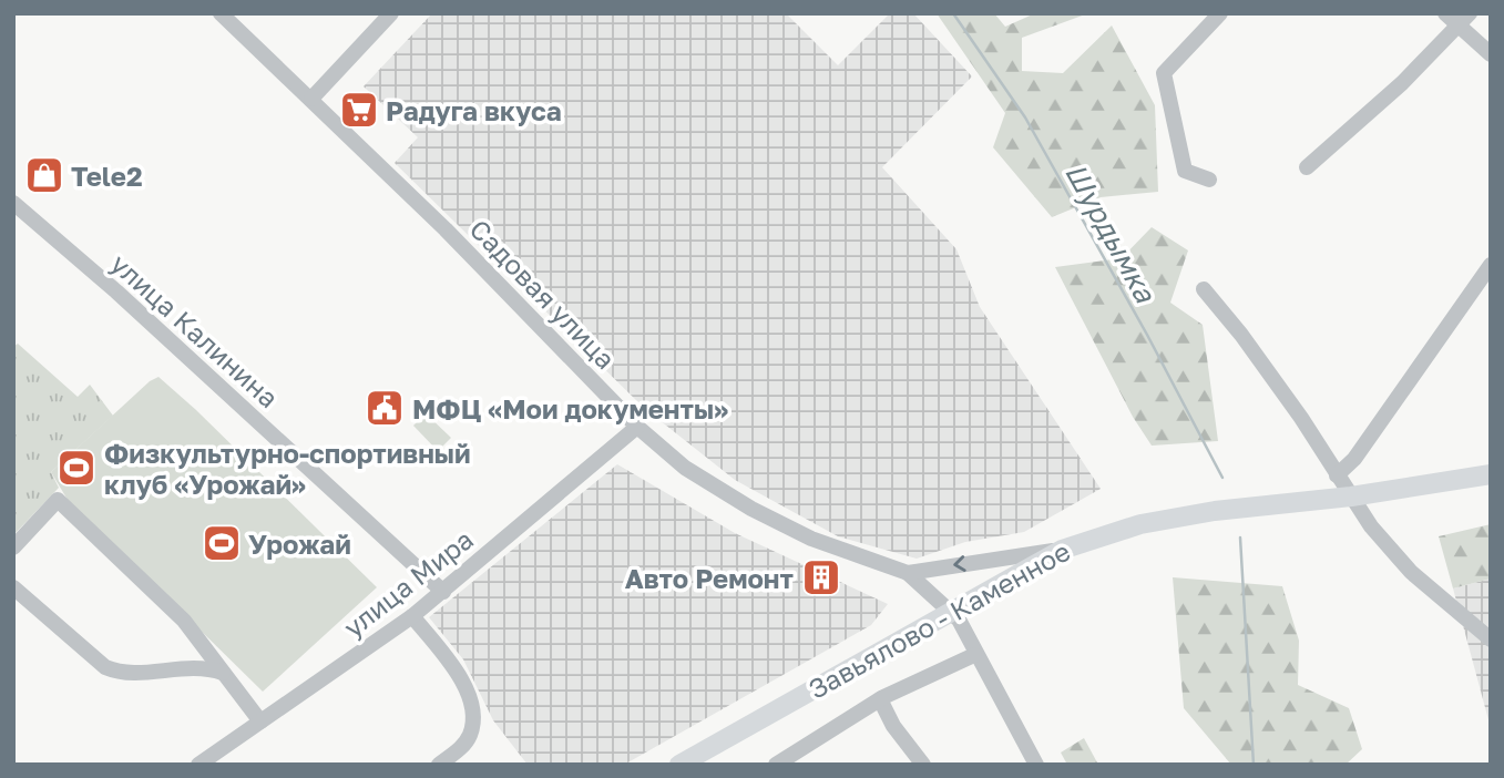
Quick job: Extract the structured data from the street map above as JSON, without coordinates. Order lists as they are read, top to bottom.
{
  "streets": {
    "main road": ["Завьялово - Каменное"],
    "street": ["Садовая улица", "улица Калинина", "улица Мира"]
  },
  "crossings": [
    ["Садовая улица", "улица Мира"],
    ["улица Калинина", "улица Мира"]
  ],
  "water": ["Шурдымка"],
  "places": {
    "supermarket": ["Радуга вкуса"],
    "shop": ["Tele2"],
    "public building": ["МФЦ «Мои документы»"],
    "sports": ["Физкультурно-спортивный клуб «Урожай»", "Урожай"],
    "building": ["Авто Ремонт"]
  }
}
